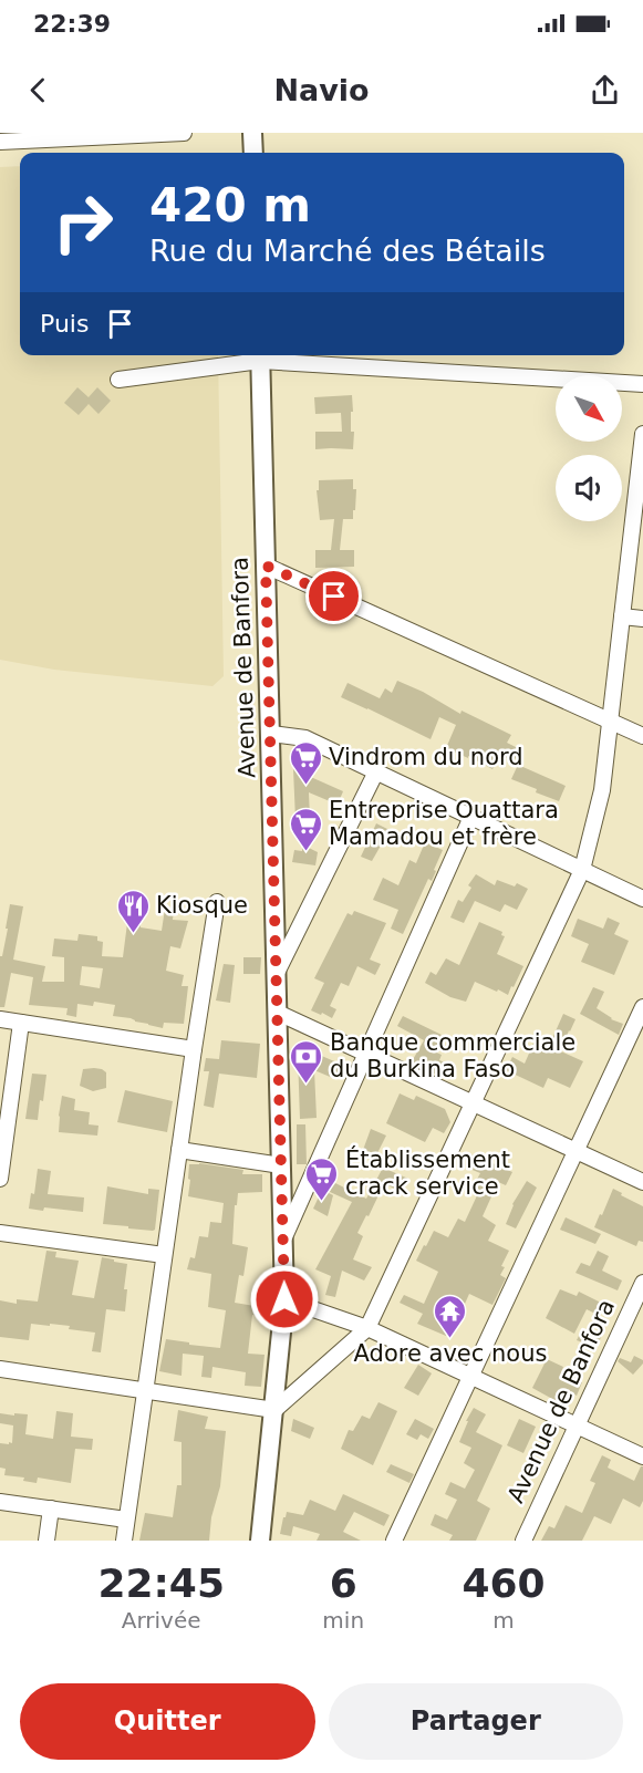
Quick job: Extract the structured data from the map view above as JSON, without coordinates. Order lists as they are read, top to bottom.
{
  "streets": {
    "main road": ["Avenue de Banfora"]
  },
  "places": {
    "supermarket": ["Vindrom du nord", "Entreprise Ouattara Mamadou et frère", "Établissement crack service"],
    "restaurant": ["Kiosque"],
    "bank": ["Banque commerciale du Burkina Faso"],
    "temple": ["Adore avec nous"]
  },
  "north": "bottom right",
  "page": {
    "status": "22:39",
    "header": "Navio",
    "turn": ["420 m", "Rue du Marché des Bétails"],
    "then": "Puis",
    "eta": [
      "22:45",
      "Arrivée",
      "6",
      "min",
      "460",
      "m"
    ],
    "buttons": ["Quitter", "Partager"]
  }
}
